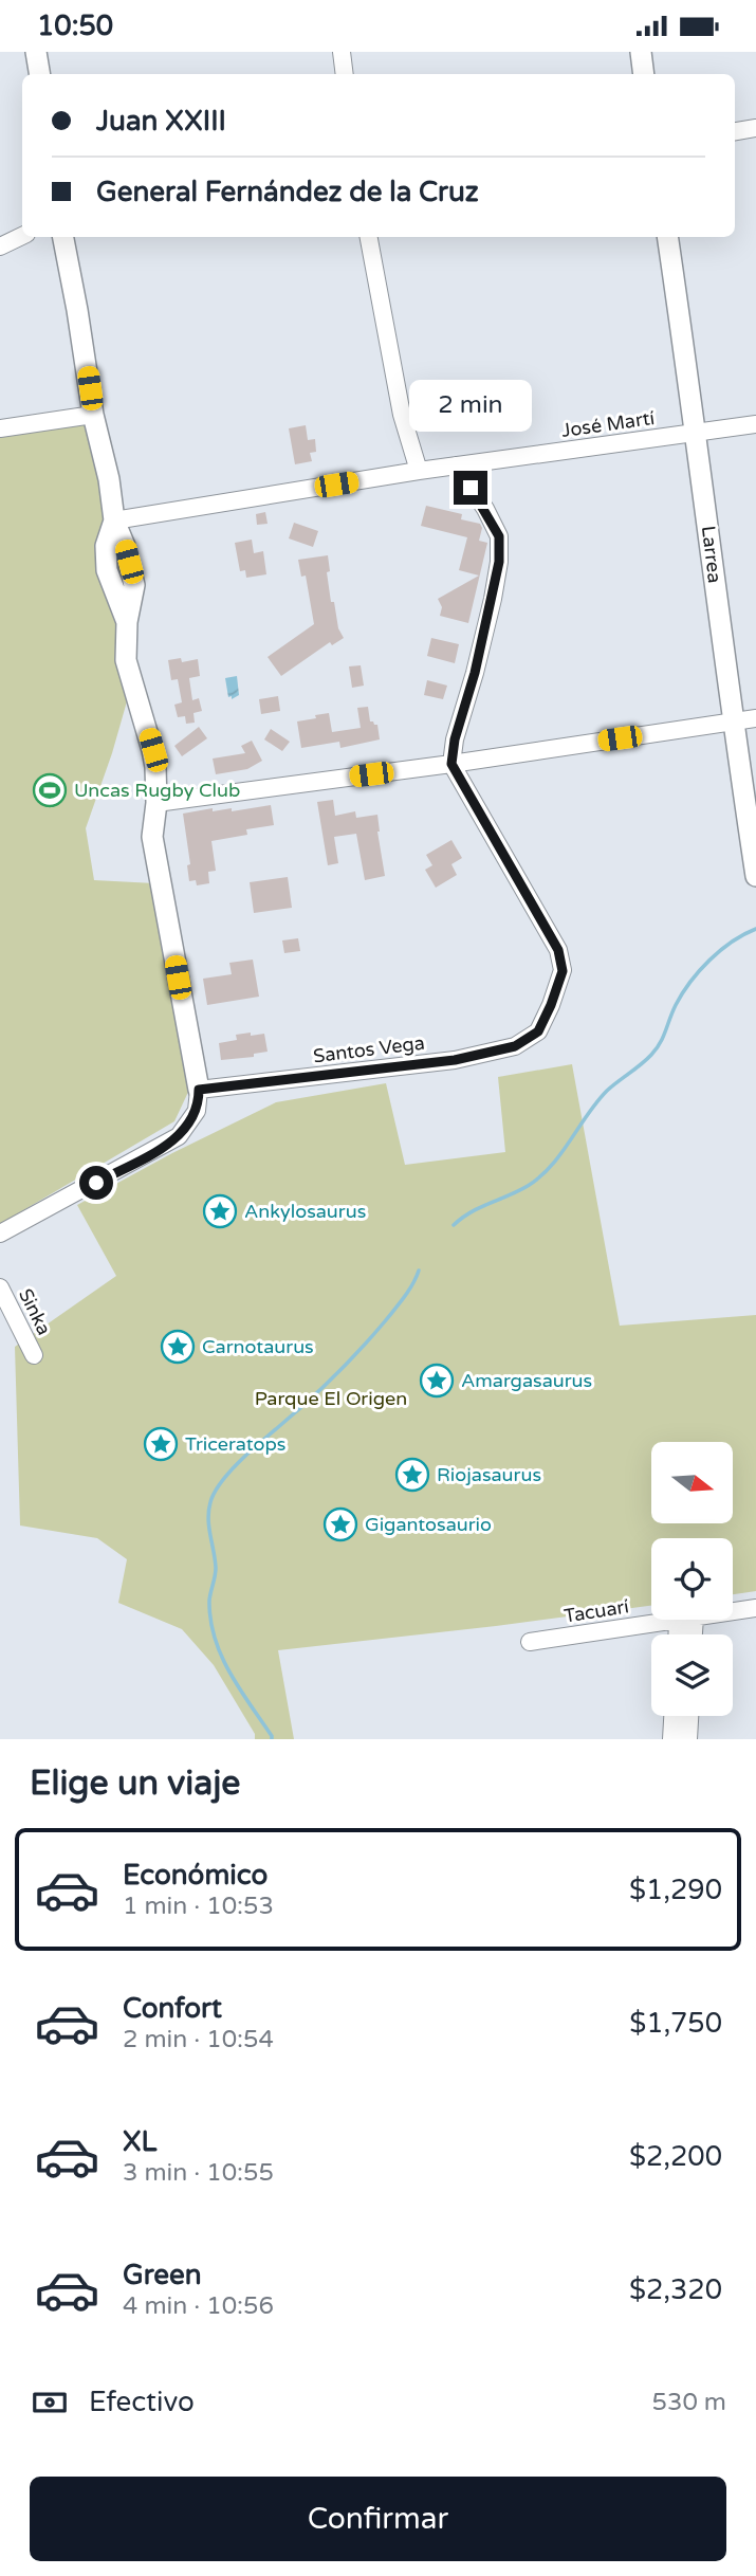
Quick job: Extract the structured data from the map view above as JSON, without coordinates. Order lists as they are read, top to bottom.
{
  "streets": {
    "street": [
      "José Martí",
      "Larrea",
      "Santos Vega",
      "Sinka",
      "Tacuarí"
    ]
  },
  "crossings": [
    ["José Martí", "Larrea"]
  ],
  "parks": ["Parque El Origen"],
  "places": {
    "sports": ["Uncas Rugby Club"],
    "place": [
      "Ankylosaurus",
      "Carnotaurus",
      "Amargasaurus",
      "Triceratops",
      "Riojasaurus",
      "Gigantosaurio"
    ]
  },
  "north": "right",
  "page": {
    "status": "10:50",
    "banner": ["Juan XXIII", "General Fernández de la Cruz"],
    "bubble": "2 min",
    "heading": "Elige un viaje",
    "list": [
      {
        "name": "Económico",
        "note": "1 min · 10:53",
        "value": "$1,290"
      },
      {
        "name": "Confort",
        "note": "2 min · 10:54",
        "value": "$1,750"
      },
      {
        "name": "XL",
        "note": "3 min · 10:55",
        "value": "$2,200"
      },
      {
        "name": "Green",
        "note": "4 min · 10:56",
        "value": "$2,320"
      }
    ],
    "pay": ["Efectivo", "530 m"],
    "buttons": "Confirmar"
  }
}
